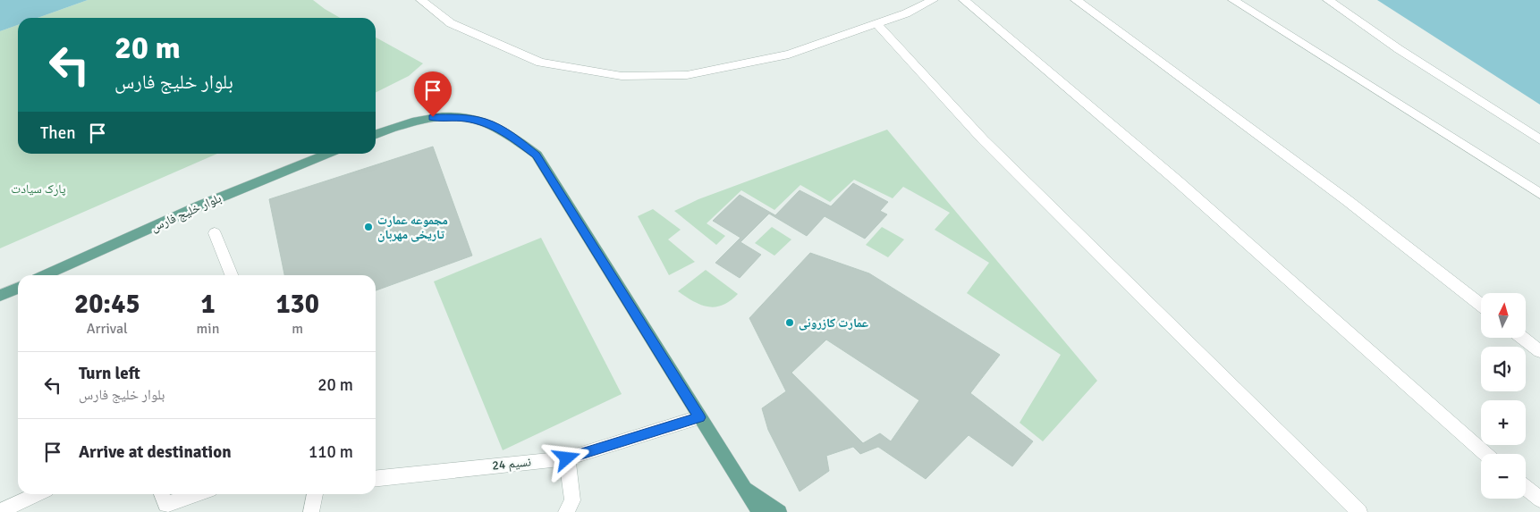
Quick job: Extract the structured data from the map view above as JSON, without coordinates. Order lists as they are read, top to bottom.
{
  "streets": {
    "main road": ["بلوار خلیج فارس"],
    "street": ["نسیم 24"]
  },
  "parks": ["پارک سیادت"],
  "places": ["مجموعه عمارت تاریخی مهربان", "عمارت کازرونی"],
  "north": "top",
  "page": {
    "turn": ["20 m", "بلوار خلیج فارس"],
    "then": "Then",
    "eta": [
      "20:45",
      "Arrival",
      "1",
      "min",
      "130",
      "m"
    ],
    "map_buttons": ["+", "−"],
    "list": [
      {
        "name": "Turn left",
        "note": "بلوار خلیج فارس",
        "value": "20 m"
      },
      {
        "name": "Arrive at destination",
        "value": "110 m"
      }
    ]
  }
}
